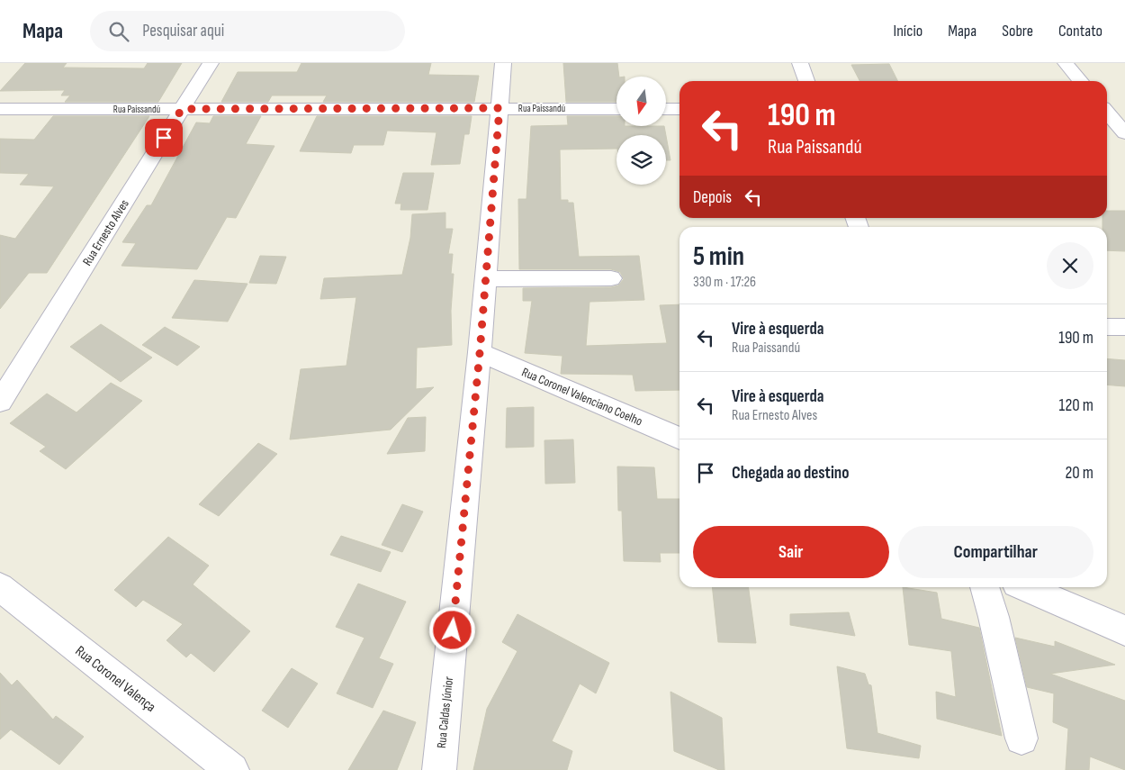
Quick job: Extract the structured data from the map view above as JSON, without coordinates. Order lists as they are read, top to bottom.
{
  "streets": {
    "street": [
      "Rua Paissandú",
      "Rua Ernesto Alves",
      "Rua Coronel Valenciano Coelho",
      "Rua Coronel Valença",
      "Rua Caldas Júnior"
    ]
  },
  "crossings": [
    ["Rua Paissandú", "Rua Ernesto Alves"],
    ["Rua Paissandú", "Rua Caldas Júnior"],
    ["Rua Coronel Valenciano Coelho", "Rua Caldas Júnior"]
  ],
  "north": "bottom",
  "page": {
    "header": "Mapa",
    "search": "Pesquisar aqui",
    "nav": [
      "Início",
      "Mapa",
      "Sobre",
      "Contato"
    ],
    "turn": ["190 m", "Rua Paissandú"],
    "then": "Depois",
    "heading": ["5 min", "330 m · 17:26"],
    "list": [
      {
        "name": "Vire à esquerda",
        "note": "Rua Paissandú",
        "value": "190 m"
      },
      {
        "name": "Vire à esquerda",
        "note": "Rua Ernesto Alves",
        "value": "120 m"
      },
      {
        "name": "Chegada ao destino",
        "value": "20 m"
      }
    ],
    "buttons": ["Sair", "Compartilhar"]
  }
}
